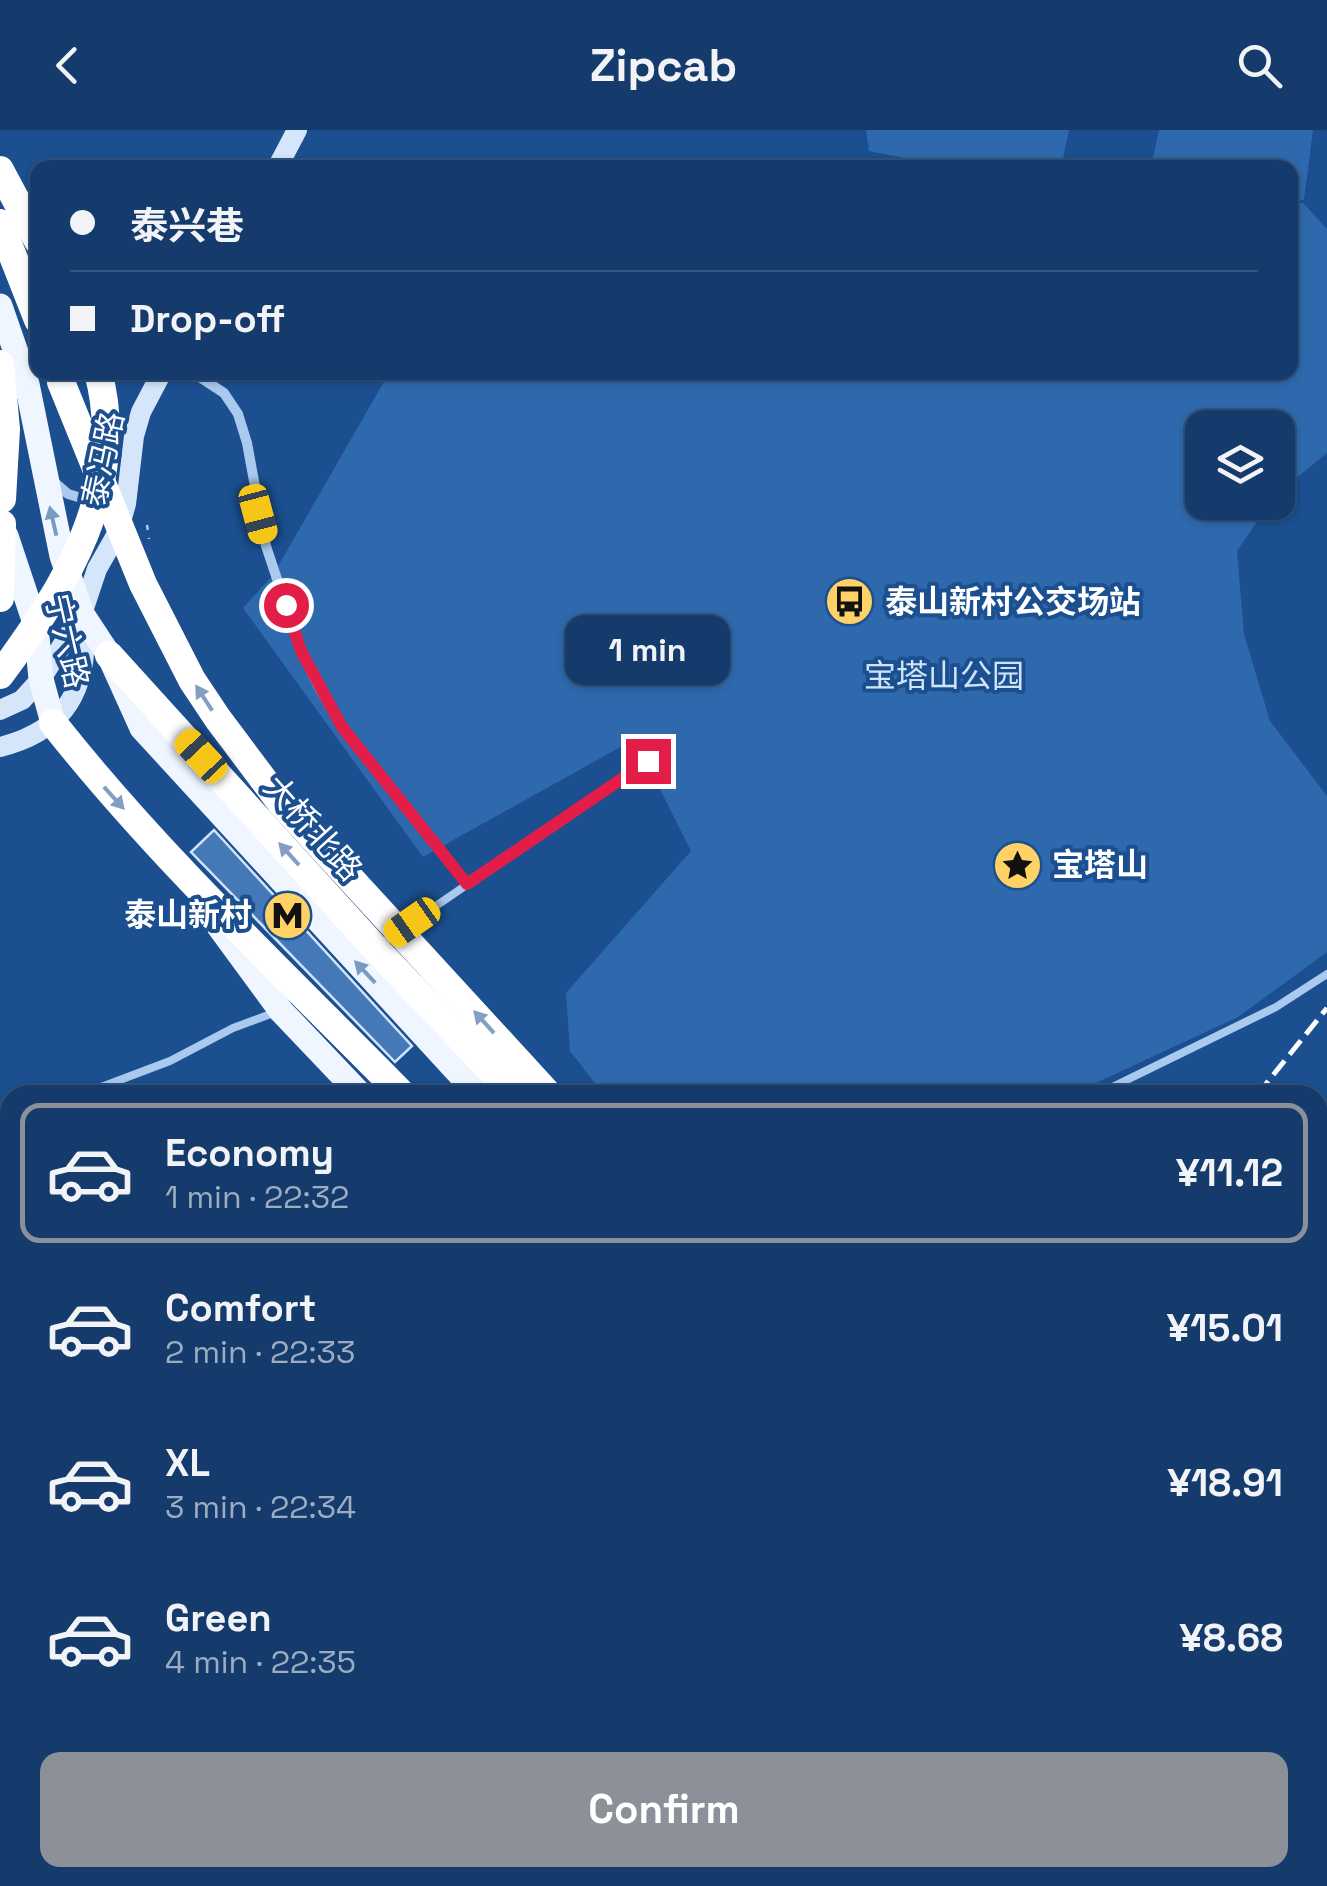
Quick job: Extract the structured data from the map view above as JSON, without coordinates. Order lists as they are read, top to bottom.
{
  "streets": {
    "highway": ["大桥北路"],
    "main road": ["泰冯路", "宁六路"]
  },
  "crossings": [
    ["泰冯路", "大桥北路"]
  ],
  "parks": ["宝塔山公园"],
  "places": {
    "bus stop": ["泰山新村公交场站"],
    "place": ["宝塔山"],
    "metro station": ["泰山新村"]
  },
  "page": {
    "header": "Zipcab",
    "banner": ["泰兴巷", "Drop-off"],
    "bubble": "1 min",
    "list": [
      {
        "name": "Economy",
        "note": "1 min · 22:32",
        "value": "¥11.12"
      },
      {
        "name": "Comfort",
        "note": "2 min · 22:33",
        "value": "¥15.01"
      },
      {
        "name": "XL",
        "note": "3 min · 22:34",
        "value": "¥18.91"
      },
      {
        "name": "Green",
        "note": "4 min · 22:35",
        "value": "¥8.68"
      }
    ],
    "buttons": "Confirm"
  }
}
